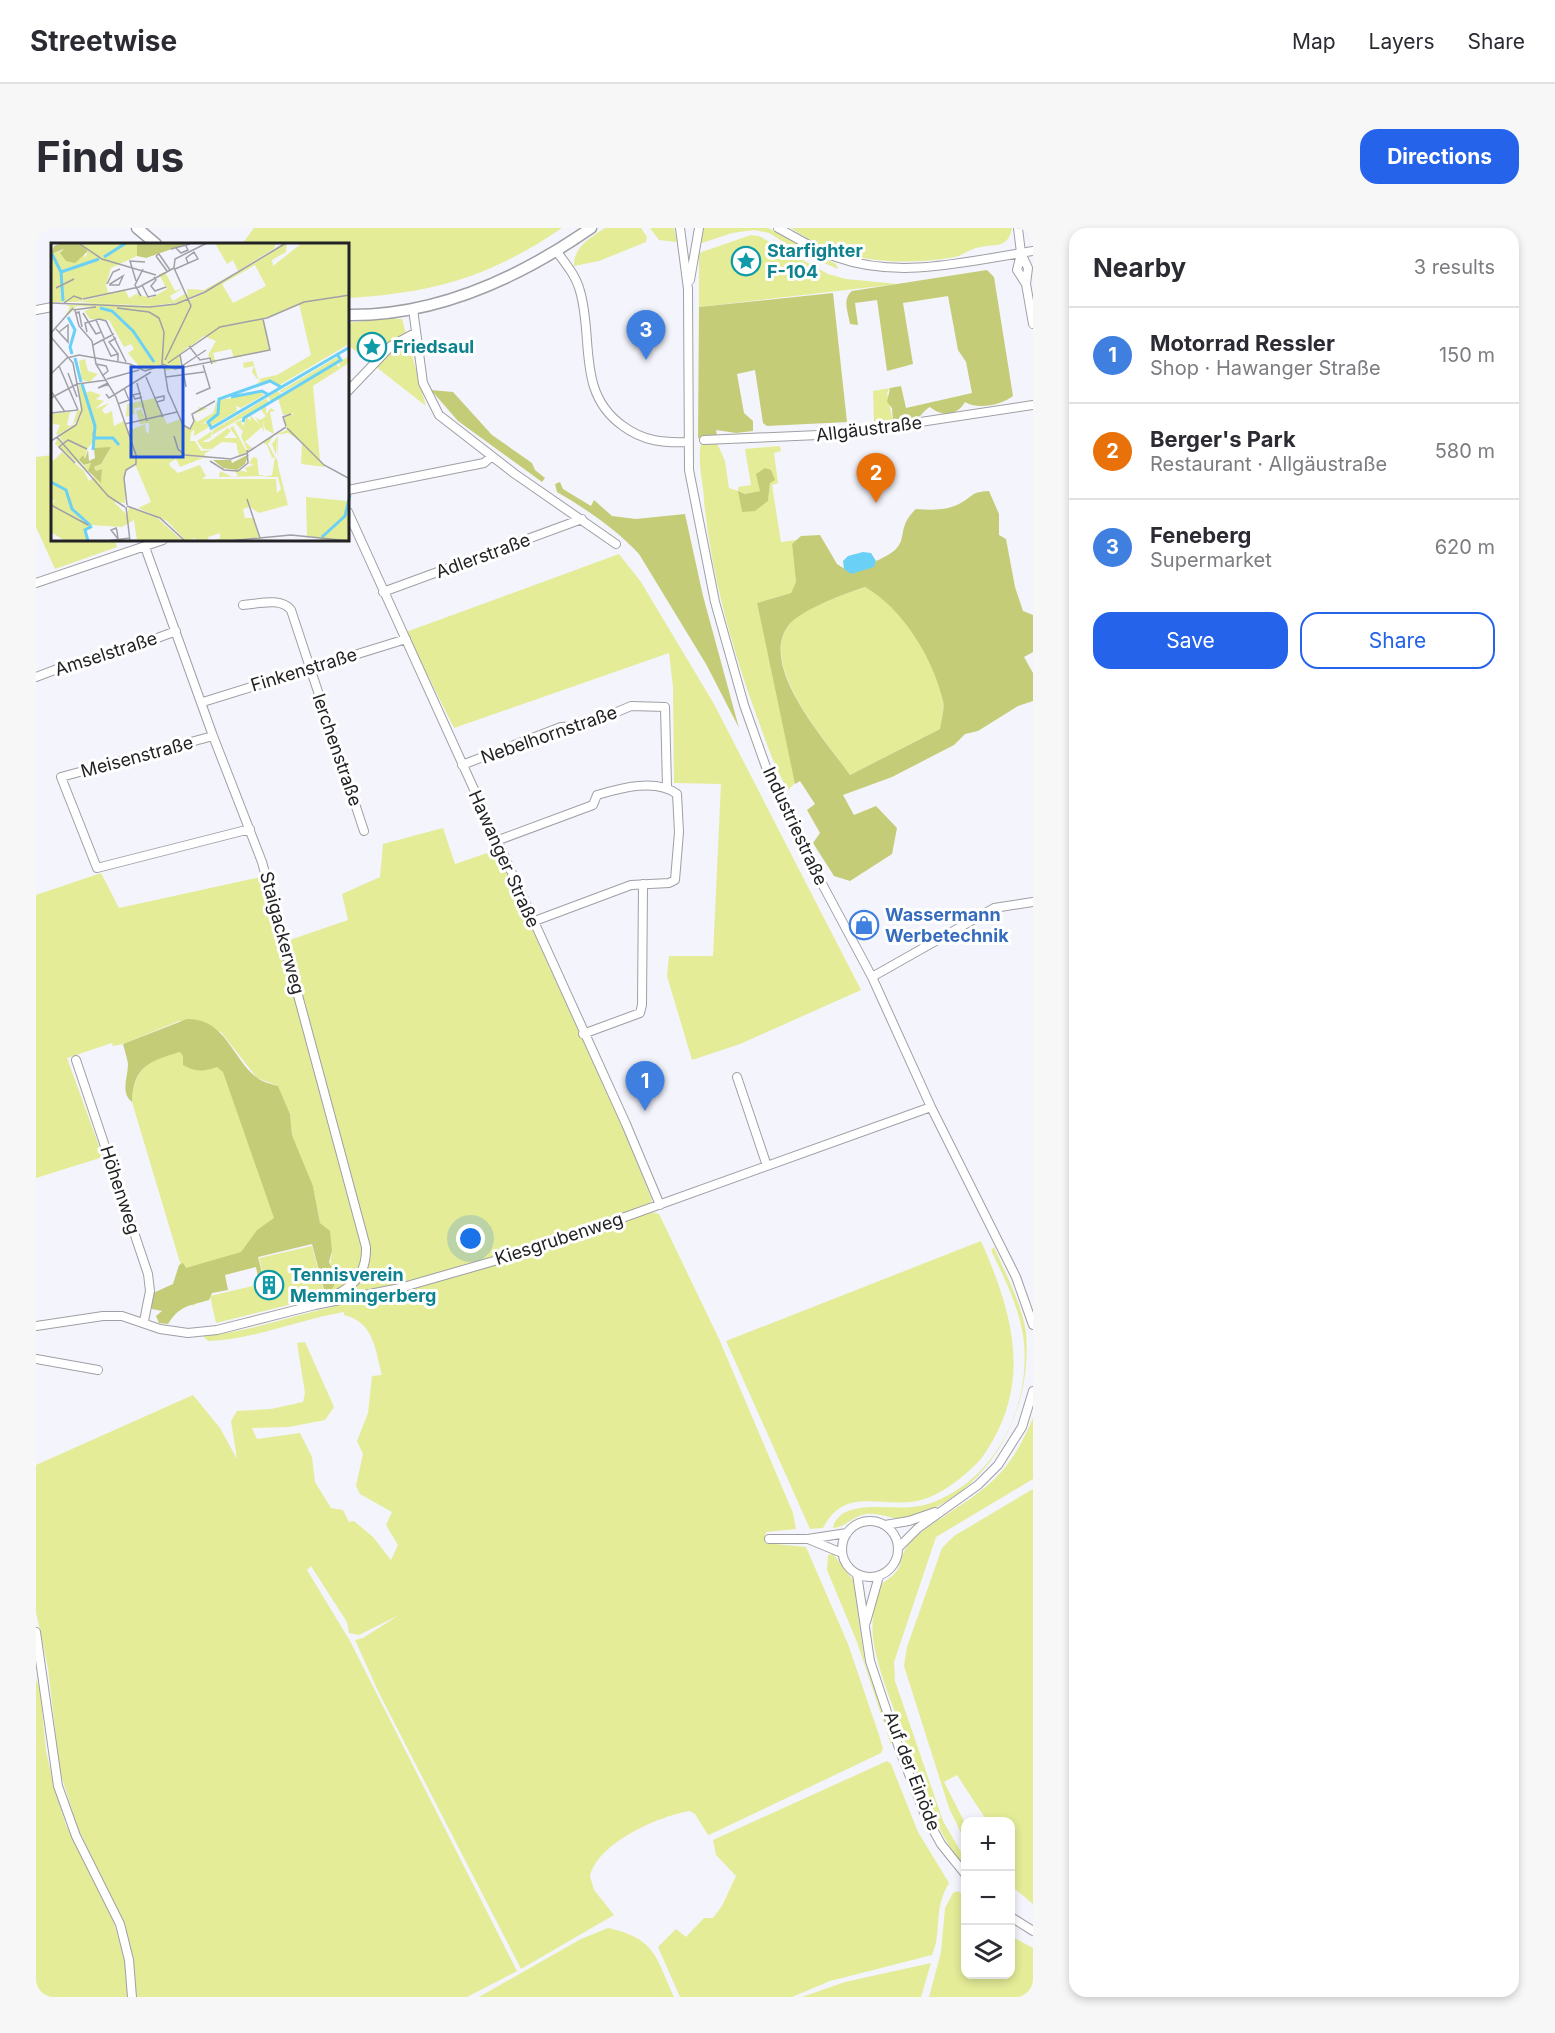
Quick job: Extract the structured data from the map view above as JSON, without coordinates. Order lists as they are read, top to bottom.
{
  "streets": {
    "street": [
      "Allgäustraße",
      "Adlerstraße",
      "Amselstraße",
      "Finkenstraße",
      "Nebelhornstraße",
      "lerchenstraße",
      "Meisenstraße",
      "Industriestraße",
      "Hawanger Straße",
      "Staigackerweg",
      "Höhenweg",
      "Kiesgrubenweg",
      "Auf der Einöde"
    ]
  },
  "crossings": [
    ["Adlerstraße", "Hawanger Straße"],
    ["Amselstraße", "Staigackerweg"],
    ["Finkenstraße", "lerchenstraße"],
    ["Finkenstraße", "Hawanger Straße"],
    ["Finkenstraße", "Staigackerweg"],
    ["Nebelhornstraße", "Hawanger Straße"],
    ["Meisenstraße", "Staigackerweg"],
    ["Industriestraße", "Kiesgrubenweg"],
    ["Hawanger Straße", "Kiesgrubenweg"],
    ["Staigackerweg", "Kiesgrubenweg"],
    ["Höhenweg", "Kiesgrubenweg"]
  ],
  "places": {
    "place": ["Starfighter F-104", "Friedsaul"],
    "shop": ["Wassermann Werbetechnik"],
    "building": ["Tennisverein Memmingerberg"]
  },
  "page": {
    "header": "Streetwise",
    "nav": ["Map", "Layers", "Share"],
    "buttons": [
      "Directions",
      ["Save", "Share"]
    ],
    "title": "Find us",
    "heading": ["Nearby", "3 results"],
    "list": [
      {
        "mark": "1",
        "name": "Motorrad Ressler",
        "note": "Shop · Hawanger Straße",
        "value": "150 m"
      },
      {
        "mark": "2",
        "name": "Berger's Park",
        "note": "Restaurant · Allgäustraße",
        "value": "580 m"
      },
      {
        "mark": "3",
        "name": "Feneberg",
        "note": "Supermarket",
        "value": "620 m"
      }
    ],
    "pins": ["3", "2", "1"],
    "map_buttons": ["+", "−"]
  }
}
